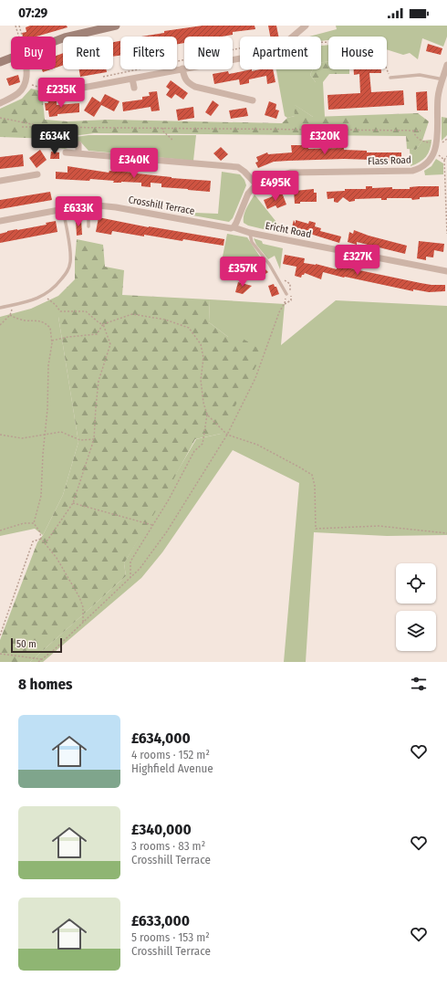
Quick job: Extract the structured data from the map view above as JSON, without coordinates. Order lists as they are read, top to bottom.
{
  "streets": {
    "street": ["Flass Road", "Crosshill Terrace", "Ericht Road"]
  },
  "crossings": [
    ["Crosshill Terrace", "Ericht Road"]
  ],
  "scale_bar": "50 m",
  "page": {
    "status": "07:29",
    "chip": [
      "Buy",
      "Rent",
      "Filters",
      "New",
      "Apartment",
      "House"
    ],
    "price": [
      "£235K",
      "£634K",
      "£320K",
      "£340K",
      "£495K",
      "£633K",
      "£327K",
      "£357K"
    ],
    "scale": "50 m",
    "heading": "8 homes",
    "list": [
      {
        "name": "£634,000",
        "note": "4 rooms · 152 m² · Highfield Avenue"
      },
      {
        "name": "£340,000",
        "note": "3 rooms · 83 m² · Crosshill Terrace"
      },
      {
        "name": "£633,000",
        "note": "5 rooms · 153 m² · Crosshill Terrace"
      }
    ]
  }
}
